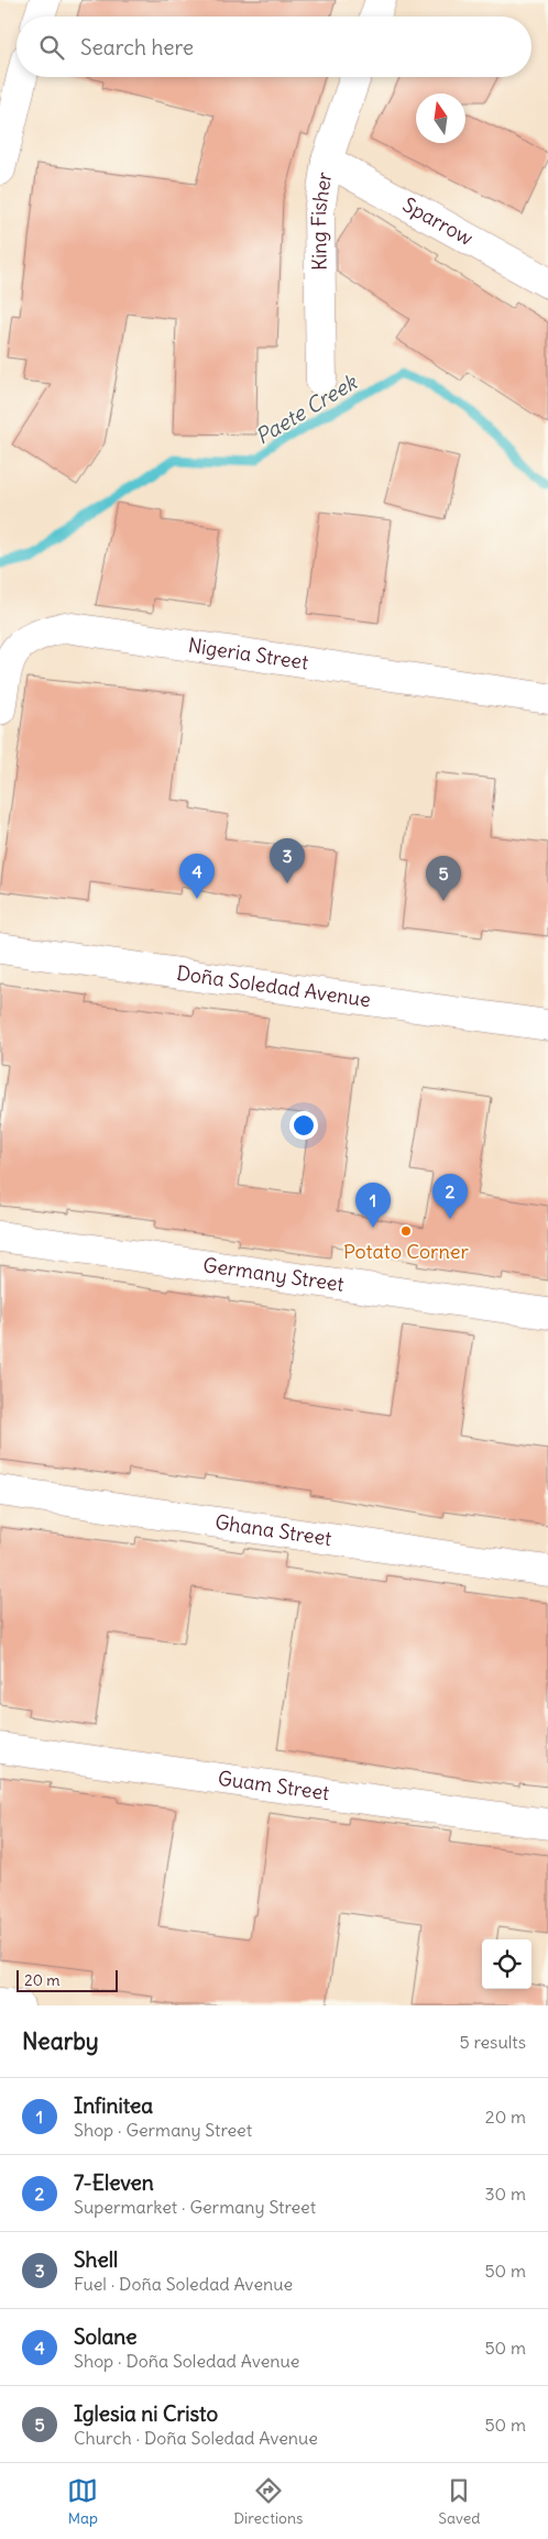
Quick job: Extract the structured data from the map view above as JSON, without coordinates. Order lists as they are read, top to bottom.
{
  "streets": {
    "street": [
      "King Fisher",
      "Sparrow",
      "Nigeria Street",
      "Doña Soledad Avenue",
      "Germany Street",
      "Ghana Street",
      "Guam Street"
    ]
  },
  "crossings": [
    ["King Fisher", "Sparrow"]
  ],
  "water": ["Paete Creek"],
  "places": ["Potato Corner"],
  "scale_bar": "20 m",
  "north": "top",
  "page": {
    "search": "Search here",
    "pins": [
      "3",
      "4",
      "5",
      "2",
      "1"
    ],
    "scale": "20 m",
    "heading": ["Nearby", "5 results"],
    "list": [
      {
        "mark": "1",
        "name": "Infinitea",
        "note": "Shop · Germany Street",
        "value": "20 m"
      },
      {
        "mark": "2",
        "name": "7-Eleven",
        "note": "Supermarket · Germany Street",
        "value": "30 m"
      },
      {
        "mark": "3",
        "name": "Shell",
        "note": "Fuel · Doña Soledad Avenue",
        "value": "50 m"
      },
      {
        "mark": "4",
        "name": "Solane",
        "note": "Shop · Doña Soledad Avenue",
        "value": "50 m"
      },
      {
        "mark": "5",
        "name": "Iglesia ni Cristo",
        "note": "Church · Doña Soledad Avenue",
        "value": "50 m"
      }
    ],
    "nav": ["Map", "Directions", "Saved"]
  }
}
